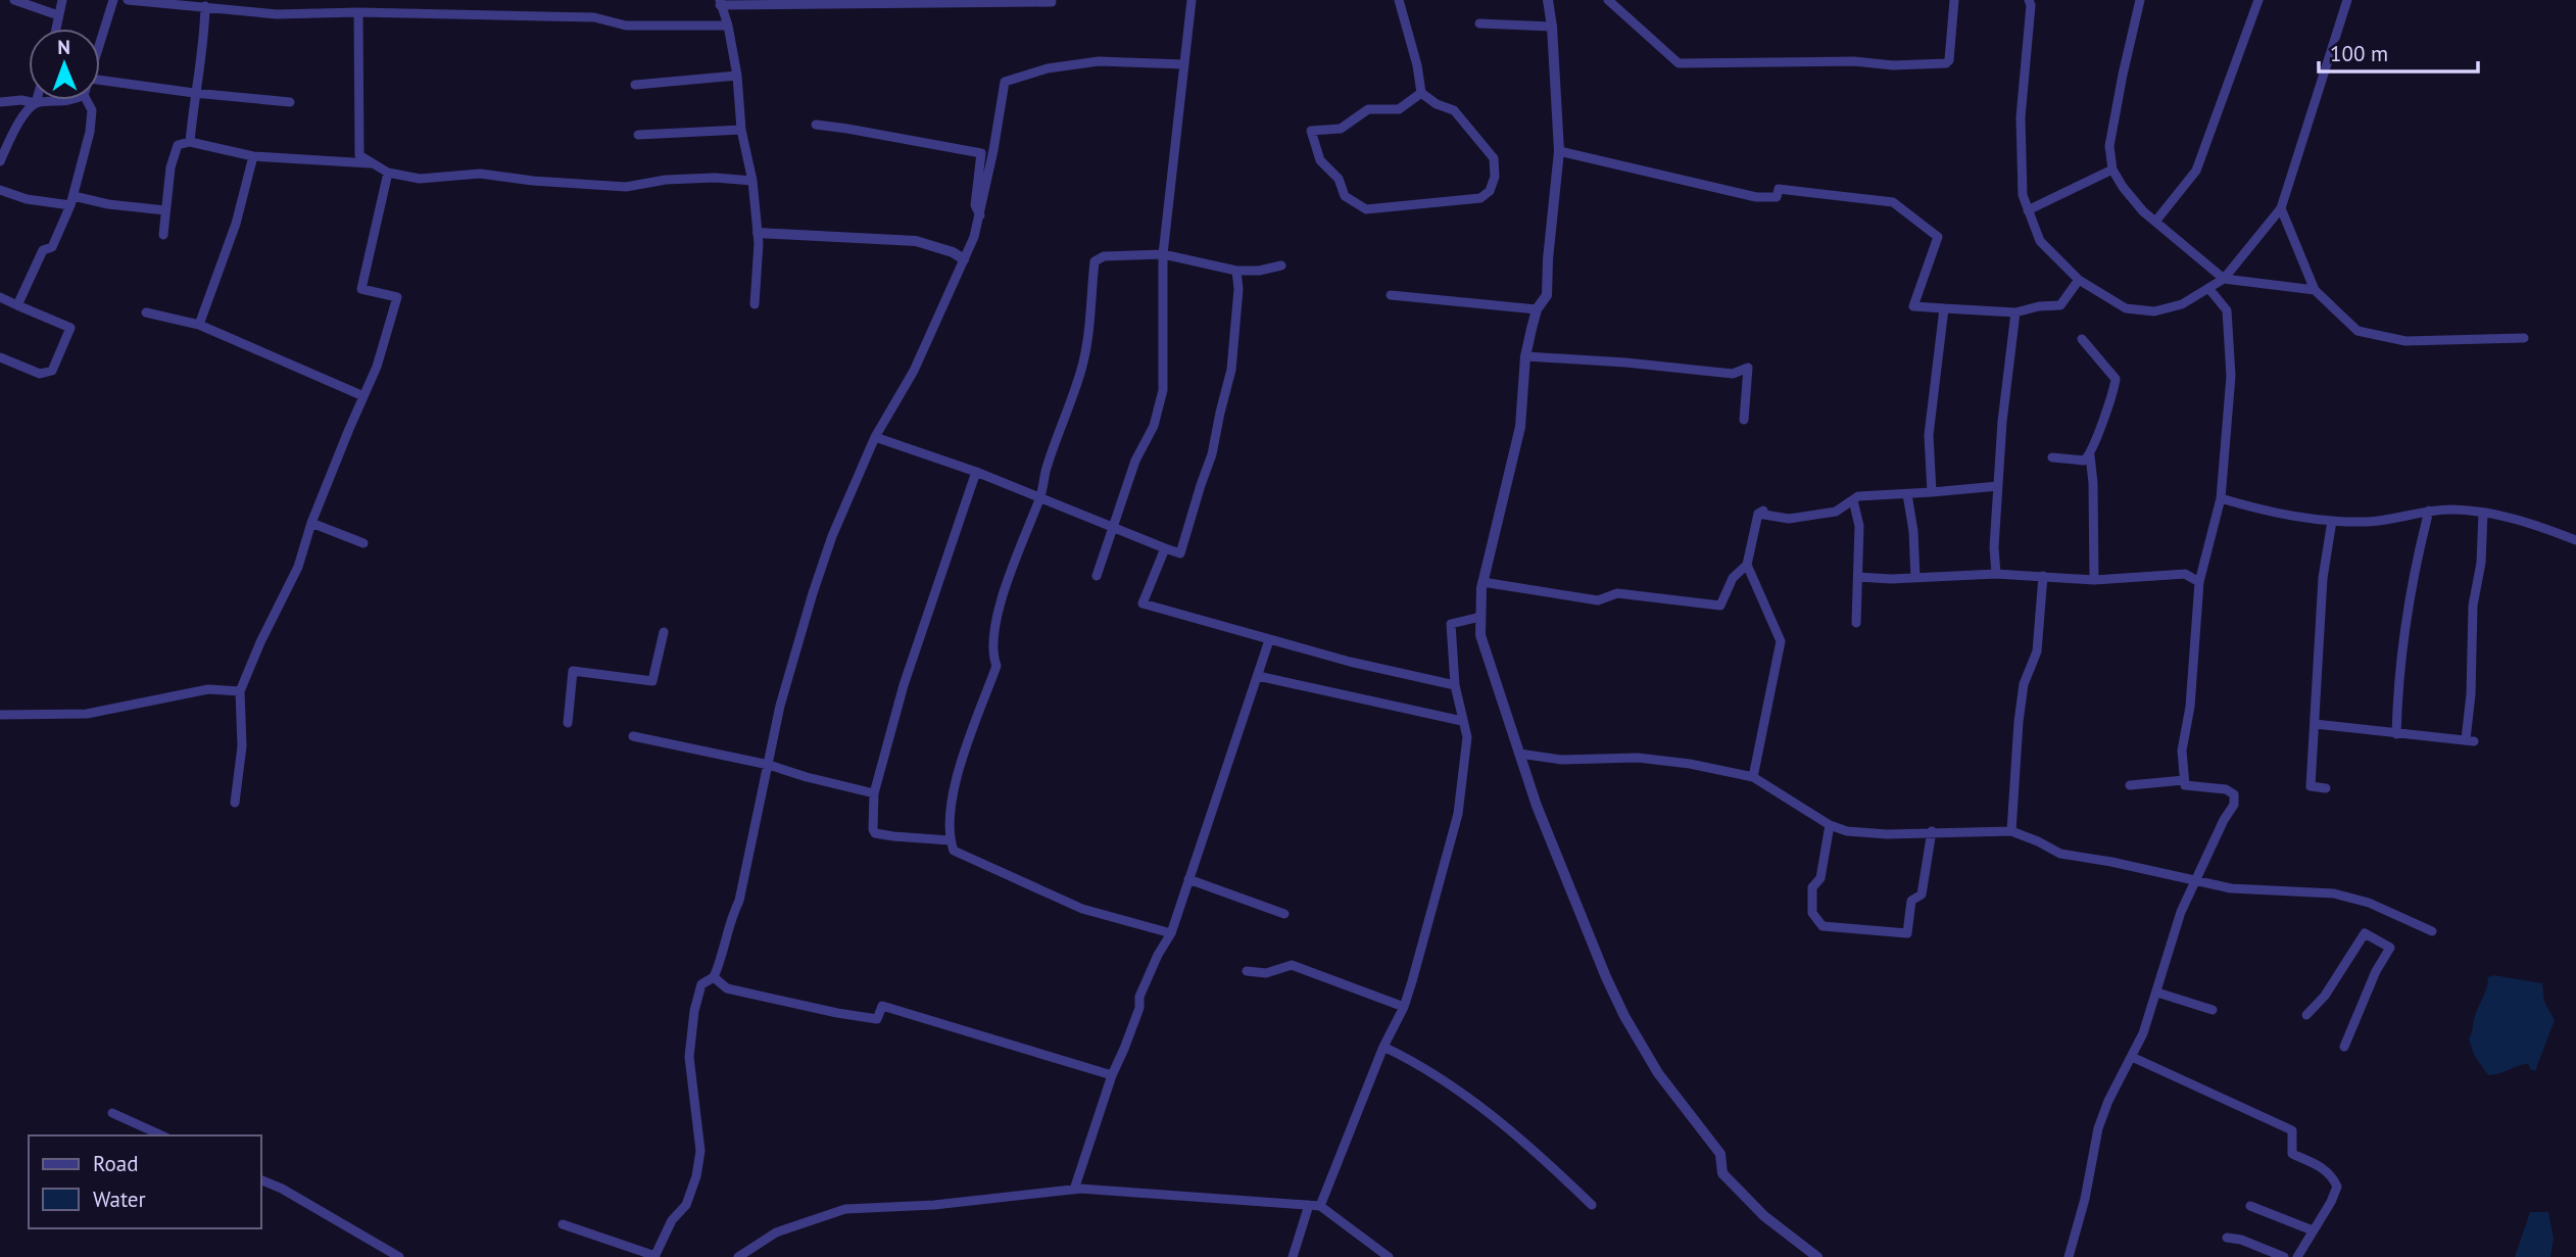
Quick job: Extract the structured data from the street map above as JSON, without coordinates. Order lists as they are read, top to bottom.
{
  "legend": ["Road", "Water"],
  "scale_bar": "100 m",
  "north": "top"
}
